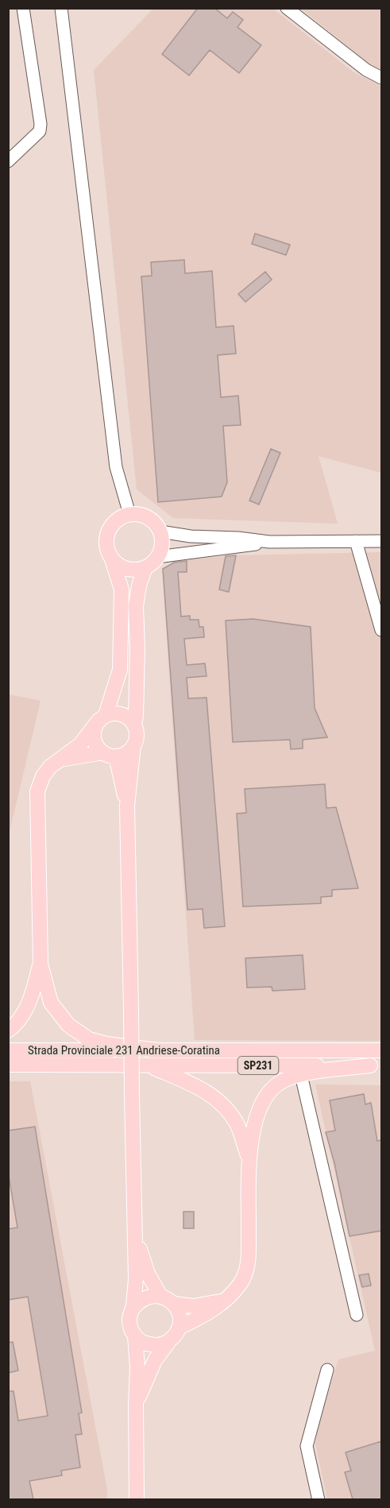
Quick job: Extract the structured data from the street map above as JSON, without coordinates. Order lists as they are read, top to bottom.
{
  "streets": {
    "main road": ["Strada Provinciale 231 Andriese-Coratina", "SP231"]
  }
}
